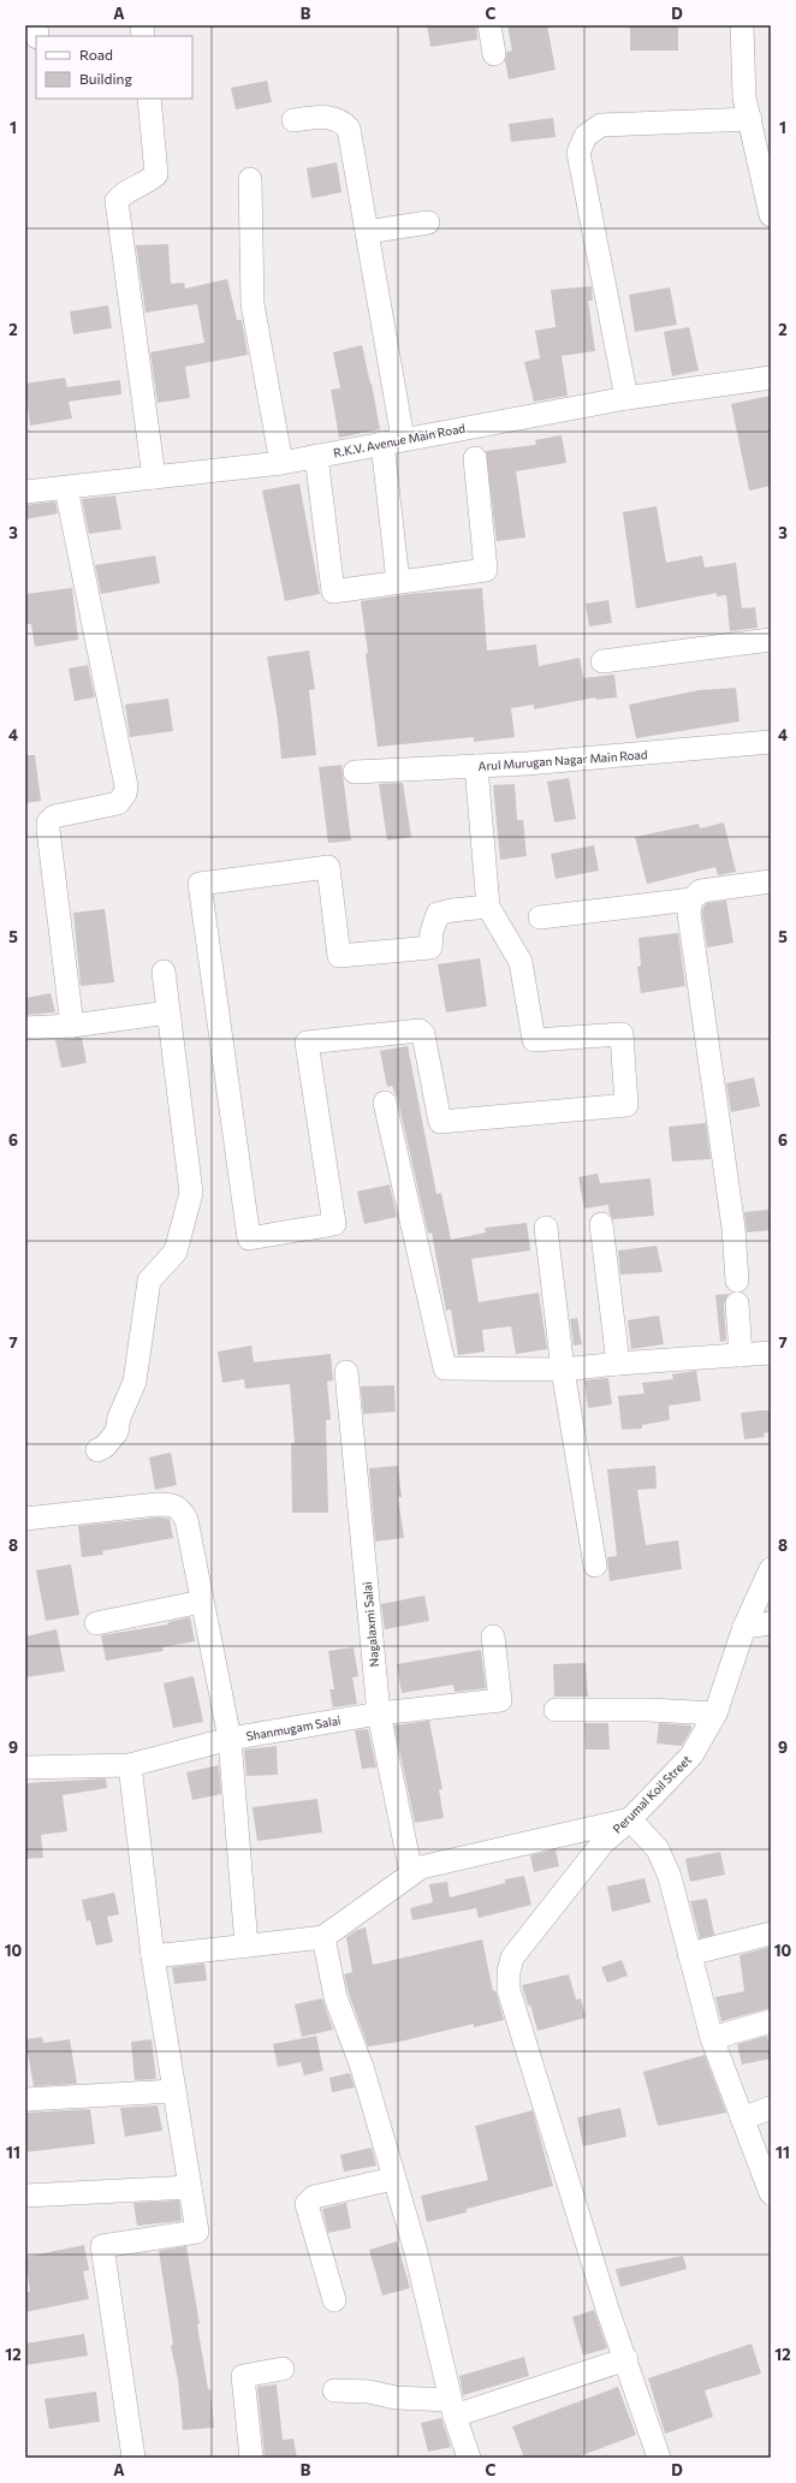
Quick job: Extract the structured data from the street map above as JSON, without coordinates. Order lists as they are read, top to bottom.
{
  "streets": {
    "street": [
      "R.K.V. Avenue Main Road",
      "Arul Murugan Nagar Main Road",
      "Nagalaxmi Salai",
      "Shanmugam Salai",
      "Perumal Koil Street"
    ]
  },
  "crossings": [
    ["Nagalaxmi Salai", "Shanmugam Salai"]
  ],
  "legend": ["Road", "Building"],
  "grid": {
    "columns": [
      "A",
      "B",
      "C",
      "D"
    ],
    "rows": [
      "1",
      "2",
      "3",
      "4",
      "5",
      "6",
      "7",
      "8",
      "9",
      "10",
      "11",
      "12"
    ]
  }
}
